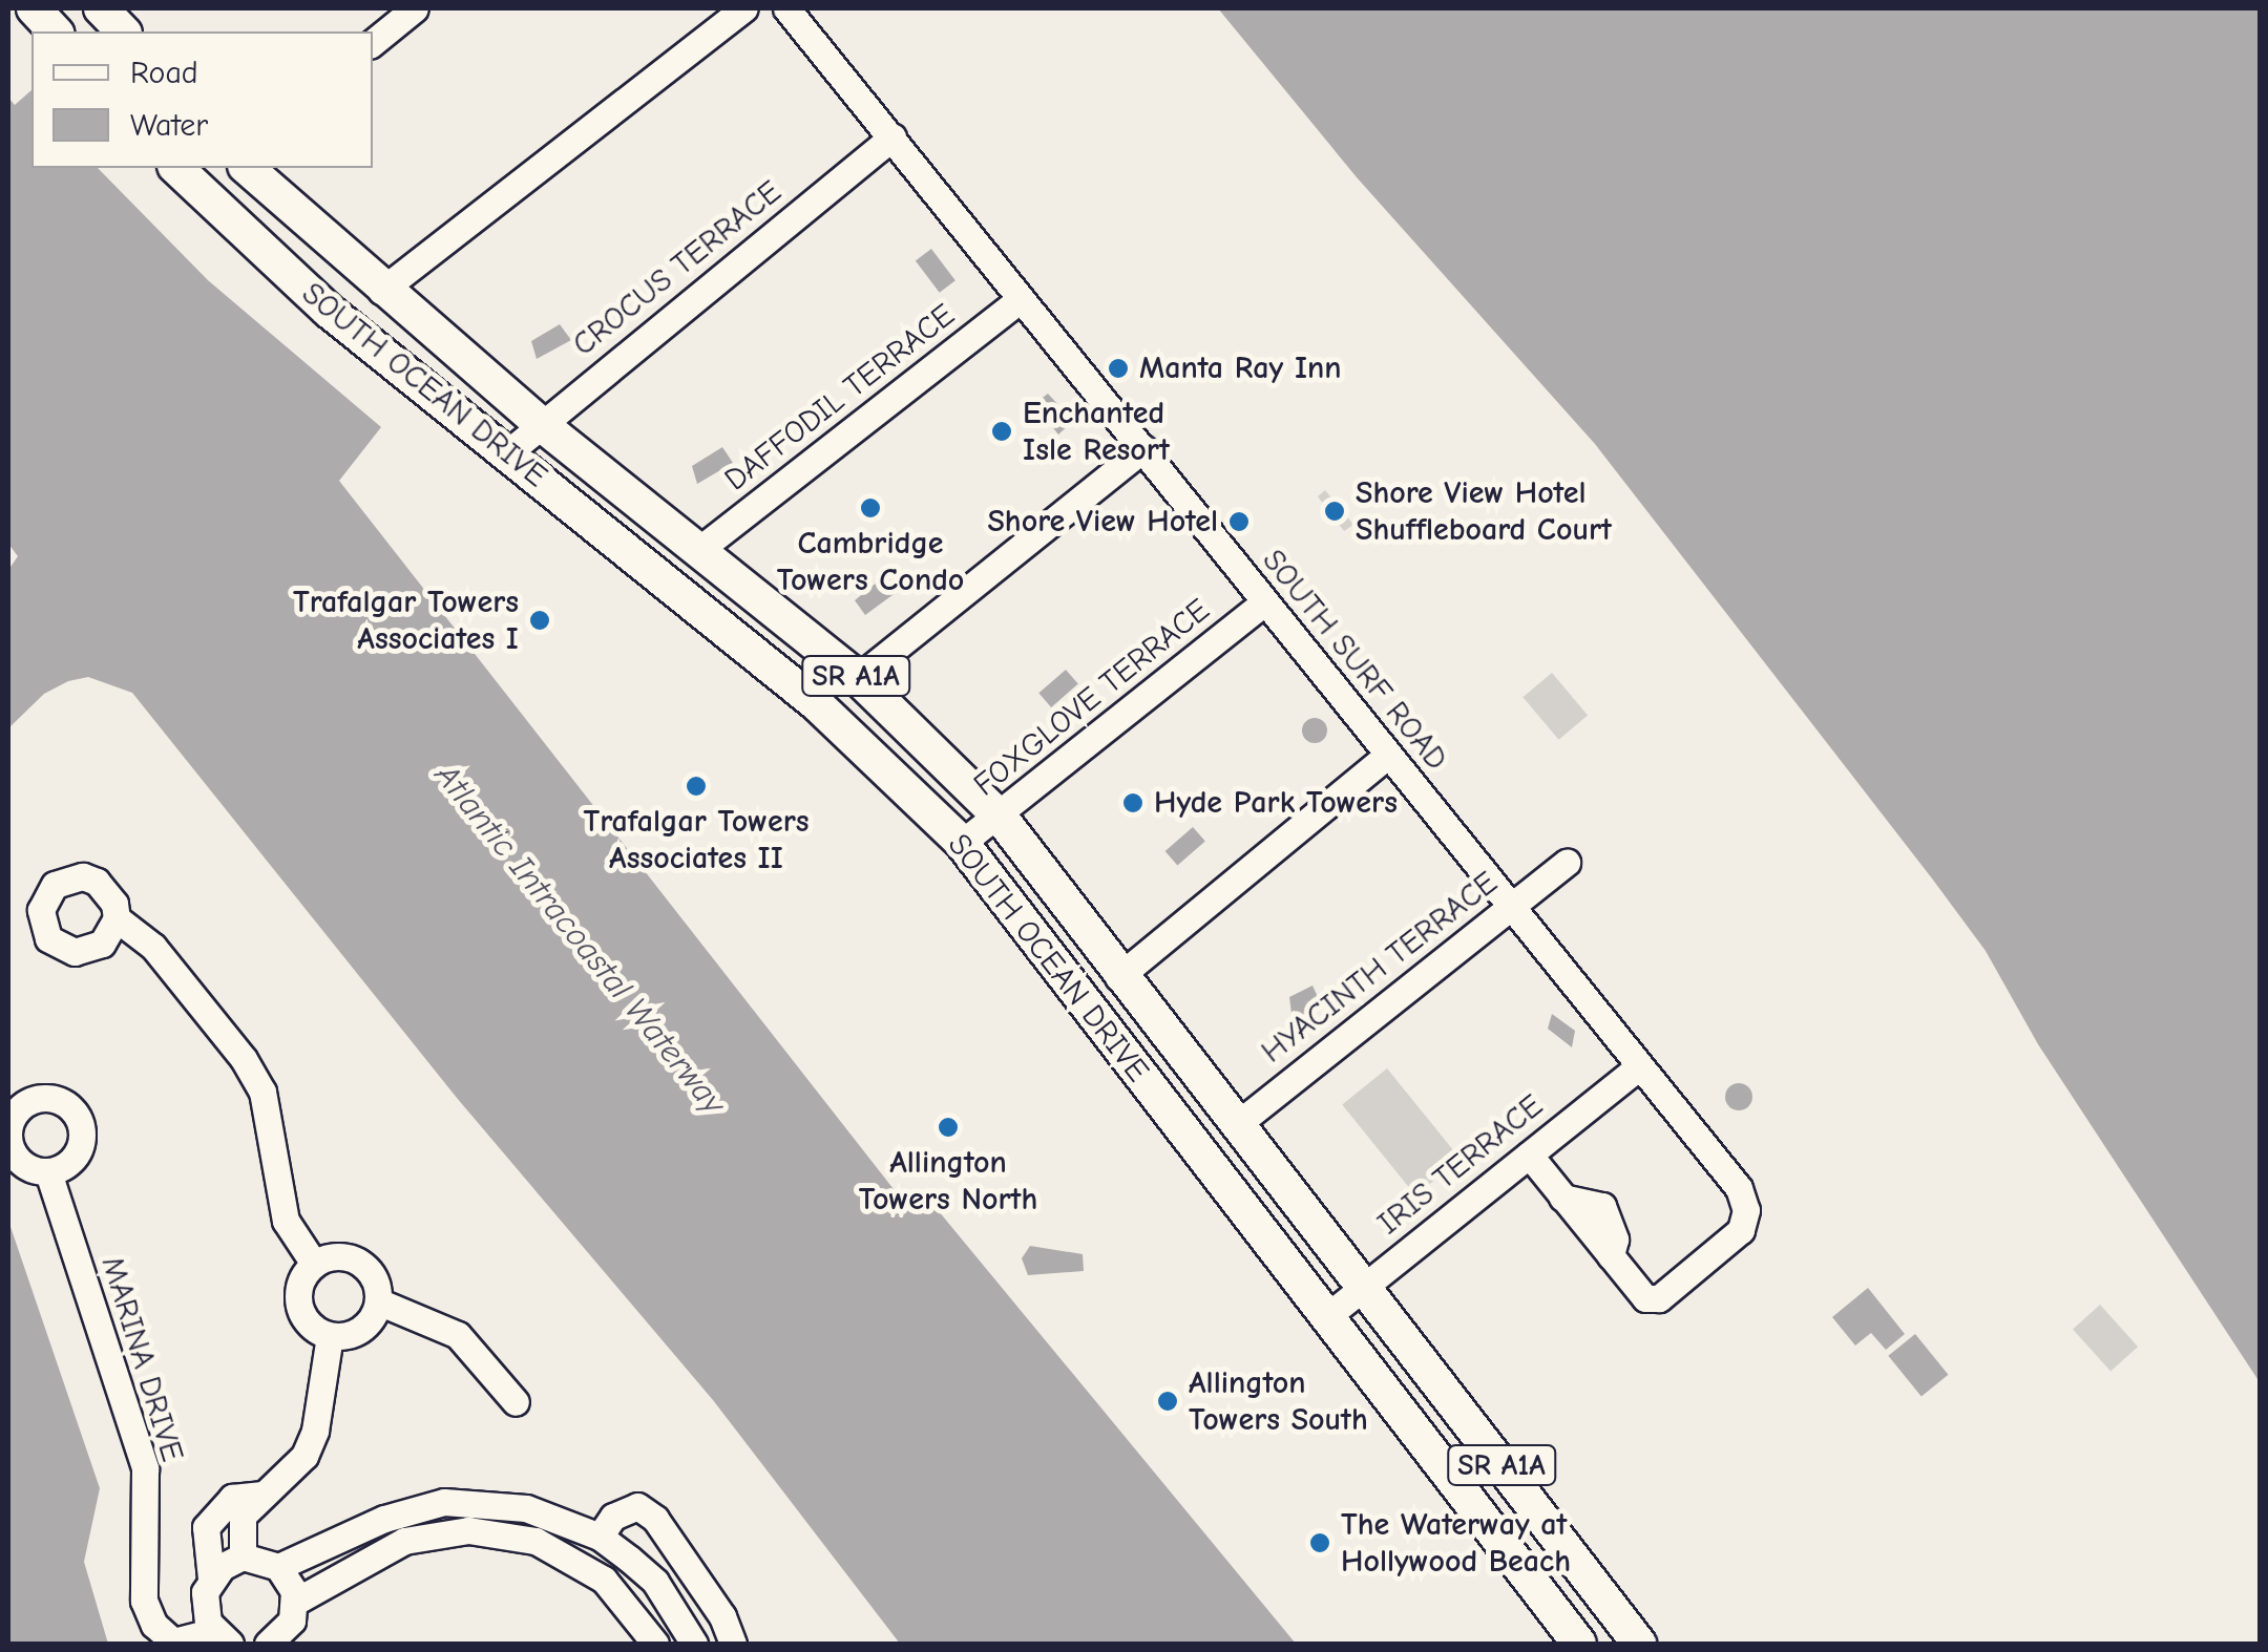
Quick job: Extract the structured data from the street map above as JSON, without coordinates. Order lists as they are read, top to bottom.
{
  "streets": {
    "main road": ["SOUTH OCEAN DRIVE", "SR A1A"],
    "street": [
      "CROCUS TERRACE",
      "DAFFODIL TERRACE",
      "SOUTH SURF ROAD",
      "FOXGLOVE TERRACE",
      "HYACINTH TERRACE",
      "IRIS TERRACE",
      "MARINA DRIVE"
    ]
  },
  "crossings": [
    ["CROCUS TERRACE", "SOUTH OCEAN DRIVE"],
    ["CROCUS TERRACE", "SOUTH SURF ROAD"],
    ["SOUTH OCEAN DRIVE", "DAFFODIL TERRACE"],
    ["SOUTH OCEAN DRIVE", "FOXGLOVE TERRACE"],
    ["SOUTH OCEAN DRIVE", "HYACINTH TERRACE"],
    ["SOUTH OCEAN DRIVE", "IRIS TERRACE"],
    ["DAFFODIL TERRACE", "SOUTH SURF ROAD"],
    ["SOUTH SURF ROAD", "FOXGLOVE TERRACE"],
    ["SOUTH SURF ROAD", "HYACINTH TERRACE"],
    ["SOUTH SURF ROAD", "IRIS TERRACE"]
  ],
  "water": ["Atlantic Intracoastal Waterway"],
  "places": [
    "Manta Ray Inn",
    "Enchanted Isle Resort",
    "Cambridge Towers Condo",
    "Shore View Hotel Shuffleboard Court",
    "Shore View Hotel",
    "Trafalgar Towers Associates I",
    "Trafalgar Towers Associates II",
    "Hyde Park Towers",
    "Allington Towers North",
    "Allington Towers South",
    "The Waterway at Hollywood Beach"
  ],
  "legend": ["Road", "Water"]
}
